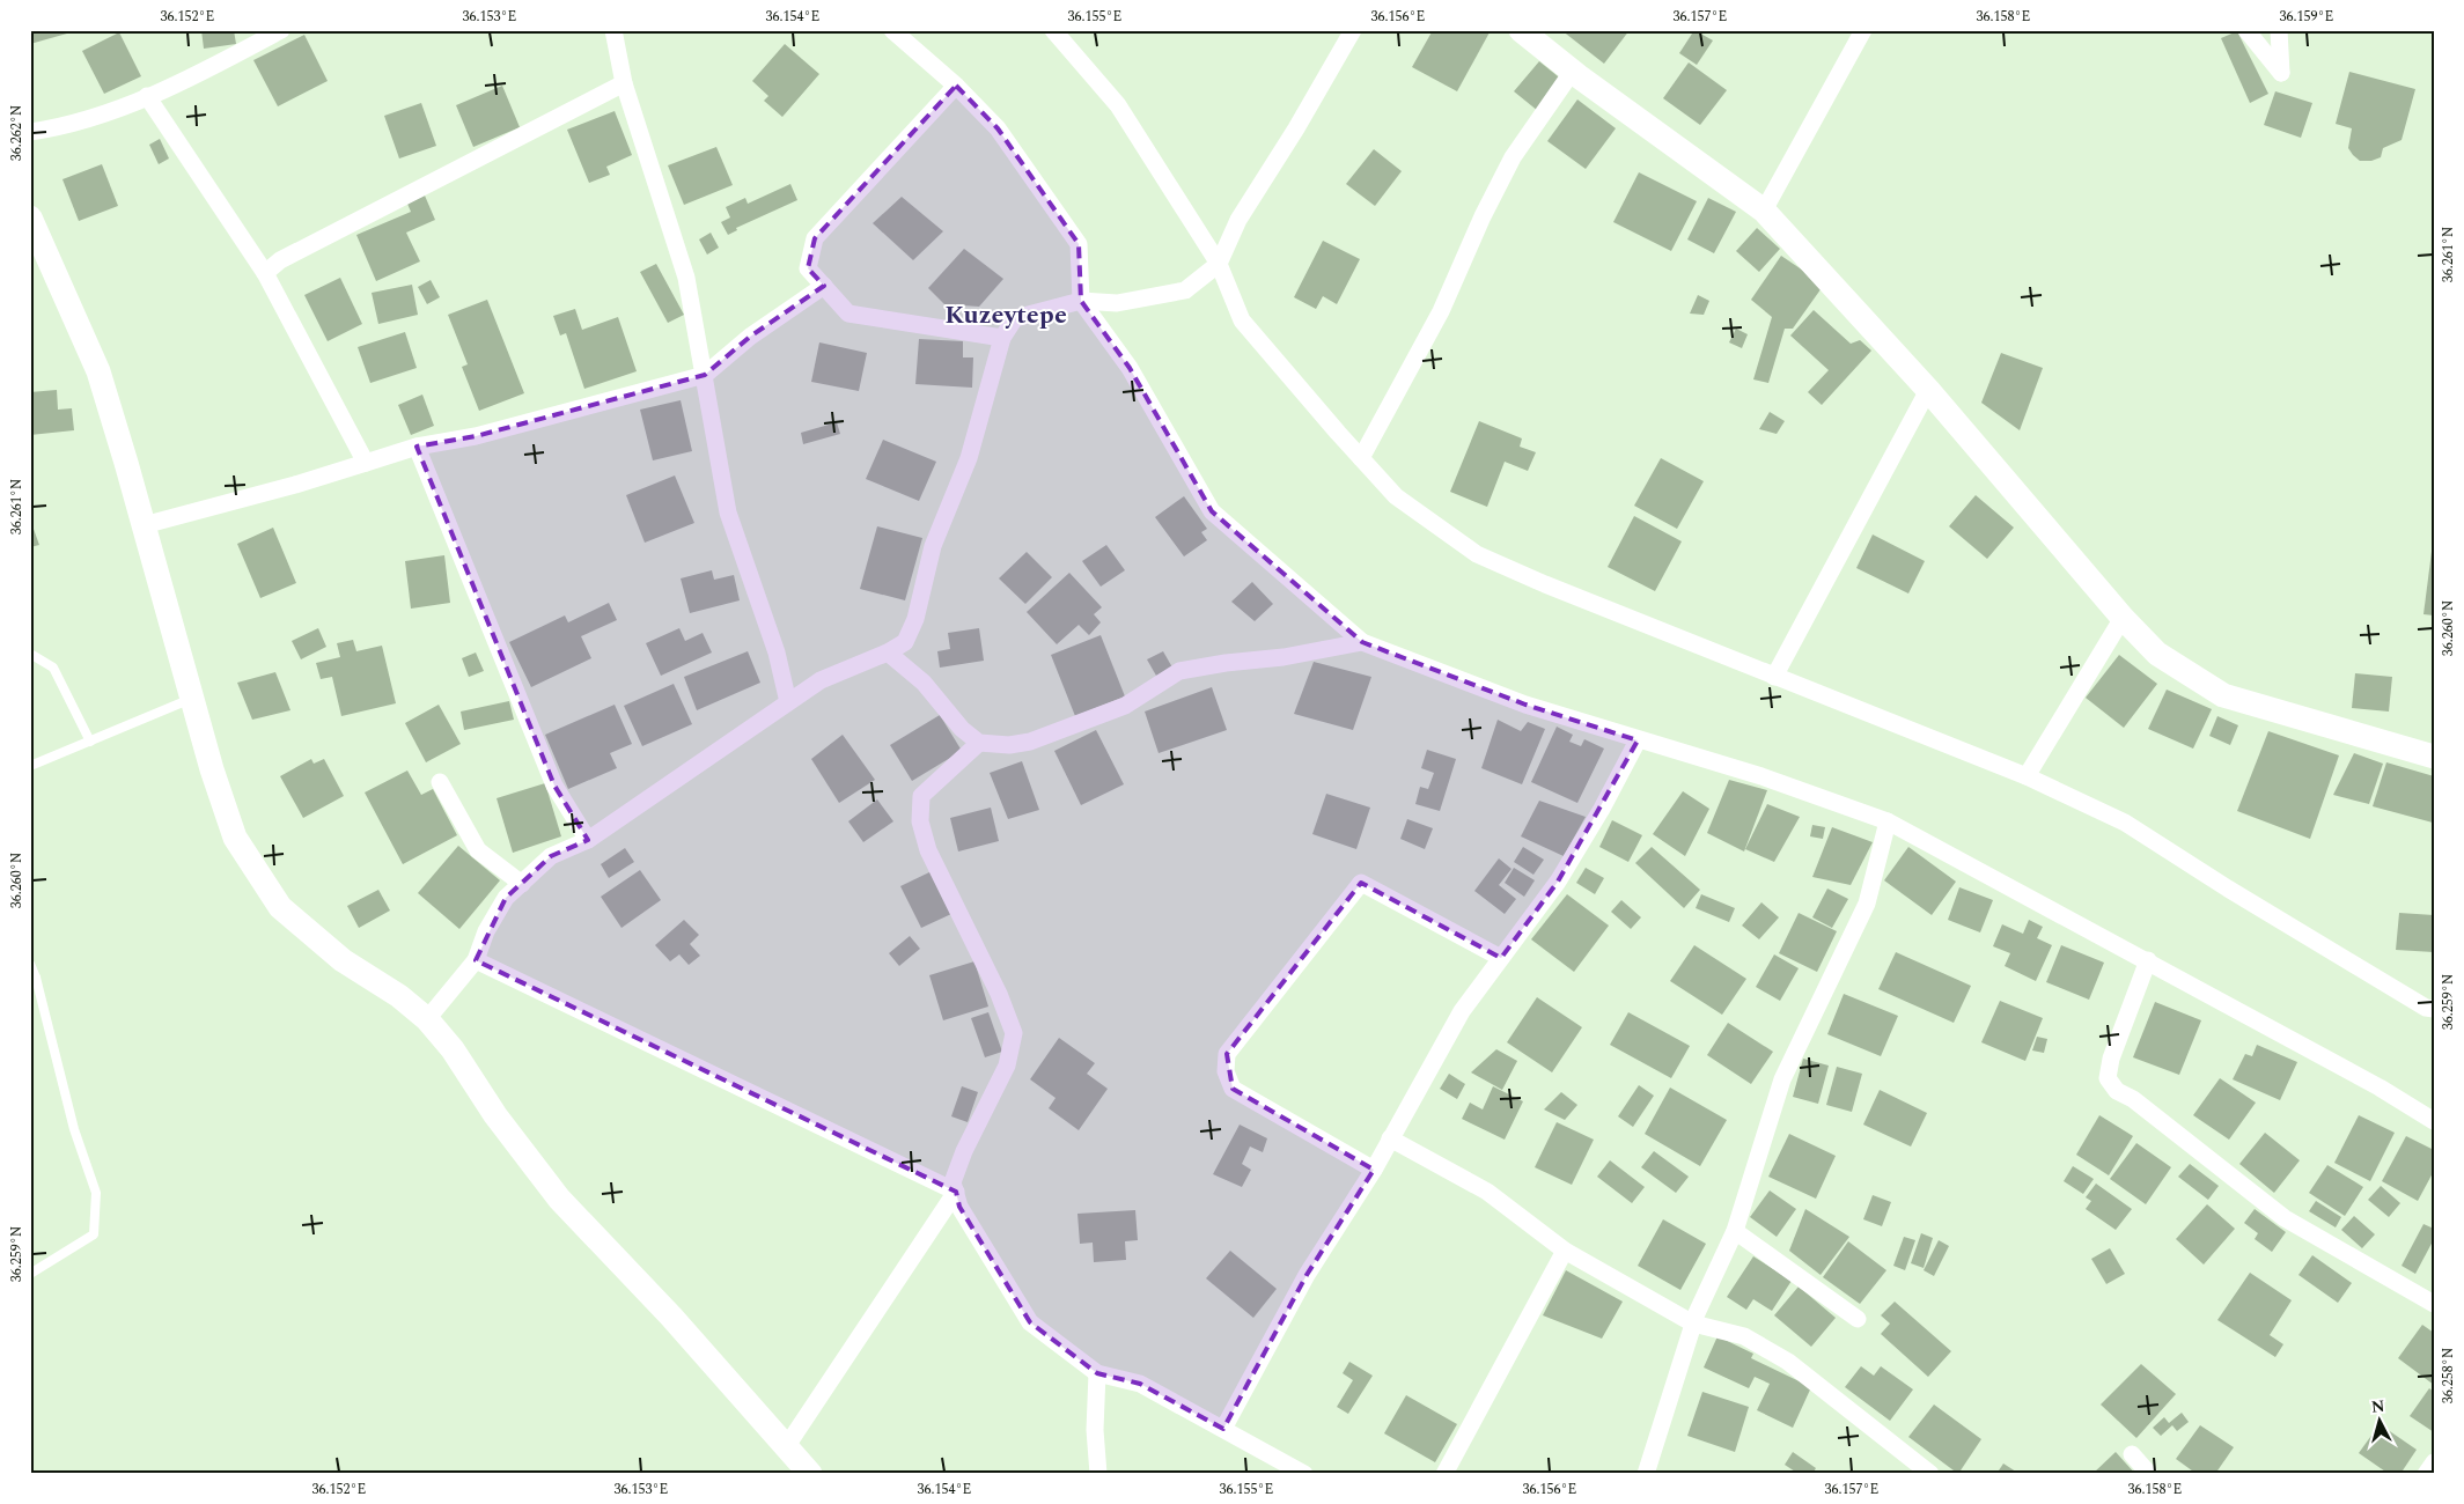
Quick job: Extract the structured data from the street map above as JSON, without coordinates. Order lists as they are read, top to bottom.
{
  "districts": ["Kuzeytepe"],
  "north": "top",
  "coordinates": [
    "36.152°E",
    "36.153°E",
    "36.154°E",
    "36.155°E",
    "36.156°E",
    "36.157°E",
    "36.158°E",
    "36.159°E",
    "36.262°N",
    "36.261°N",
    "36.260°N",
    "36.259°N",
    "36.258°N"
  ]
}
